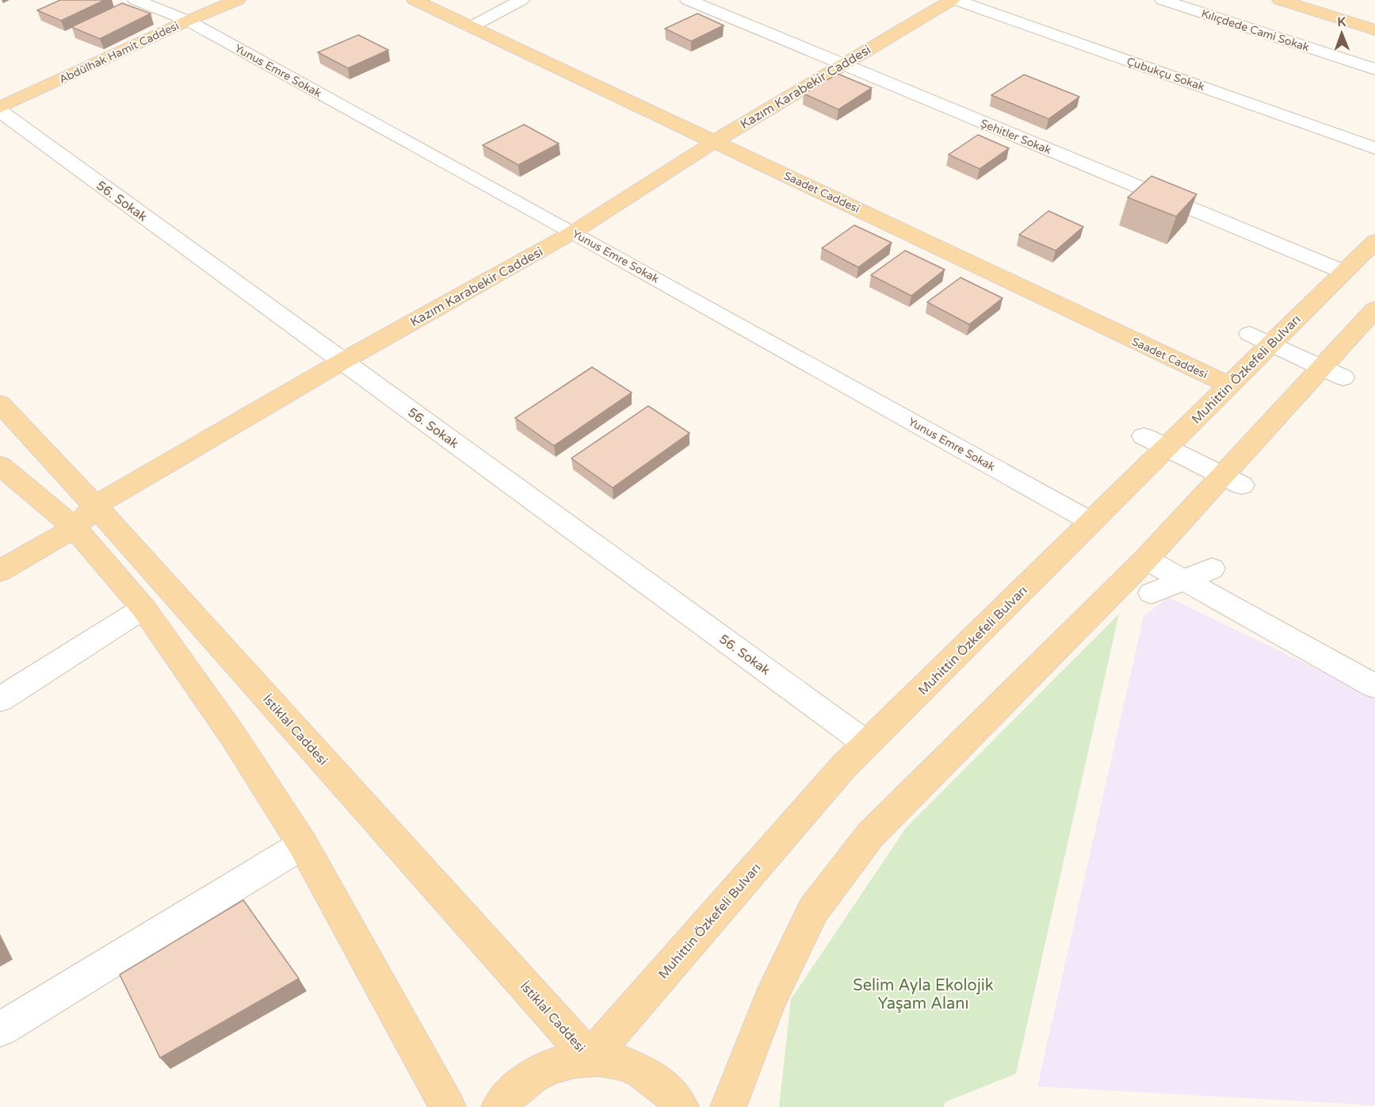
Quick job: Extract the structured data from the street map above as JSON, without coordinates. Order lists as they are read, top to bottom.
{
  "streets": {
    "main road": [
      "Abdülhak Hamit Caddesi",
      "Kazım Karabekir Caddesi",
      "Saadet Caddesi",
      "Muhittin Özkefeli Bulvarı",
      "İstiklal Caddesi"
    ],
    "street": [
      "Kılıçdede Cami Sokak",
      "Yunus Emre Sokak",
      "Çubukçu Sokak",
      "Şehitler Sokak",
      "56. Sokak"
    ]
  },
  "crossings": [
    ["Abdülhak Hamit Caddesi", "Yunus Emre Sokak"],
    ["Yunus Emre Sokak", "Kazım Karabekir Caddesi"],
    ["Yunus Emre Sokak", "Muhittin Özkefeli Bulvarı"],
    ["Kazım Karabekir Caddesi", "Şehitler Sokak"],
    ["Kazım Karabekir Caddesi", "Saadet Caddesi"],
    ["Kazım Karabekir Caddesi", "56. Sokak"],
    ["Kazım Karabekir Caddesi", "İstiklal Caddesi"],
    ["Şehitler Sokak", "Muhittin Özkefeli Bulvarı"],
    ["Saadet Caddesi", "Muhittin Özkefeli Bulvarı"],
    ["56. Sokak", "Muhittin Özkefeli Bulvarı"],
    ["Muhittin Özkefeli Bulvarı", "İstiklal Caddesi"]
  ],
  "parks": ["Selim Ayla Ekolojik Yaşam Alanı"],
  "north": "top"
}
